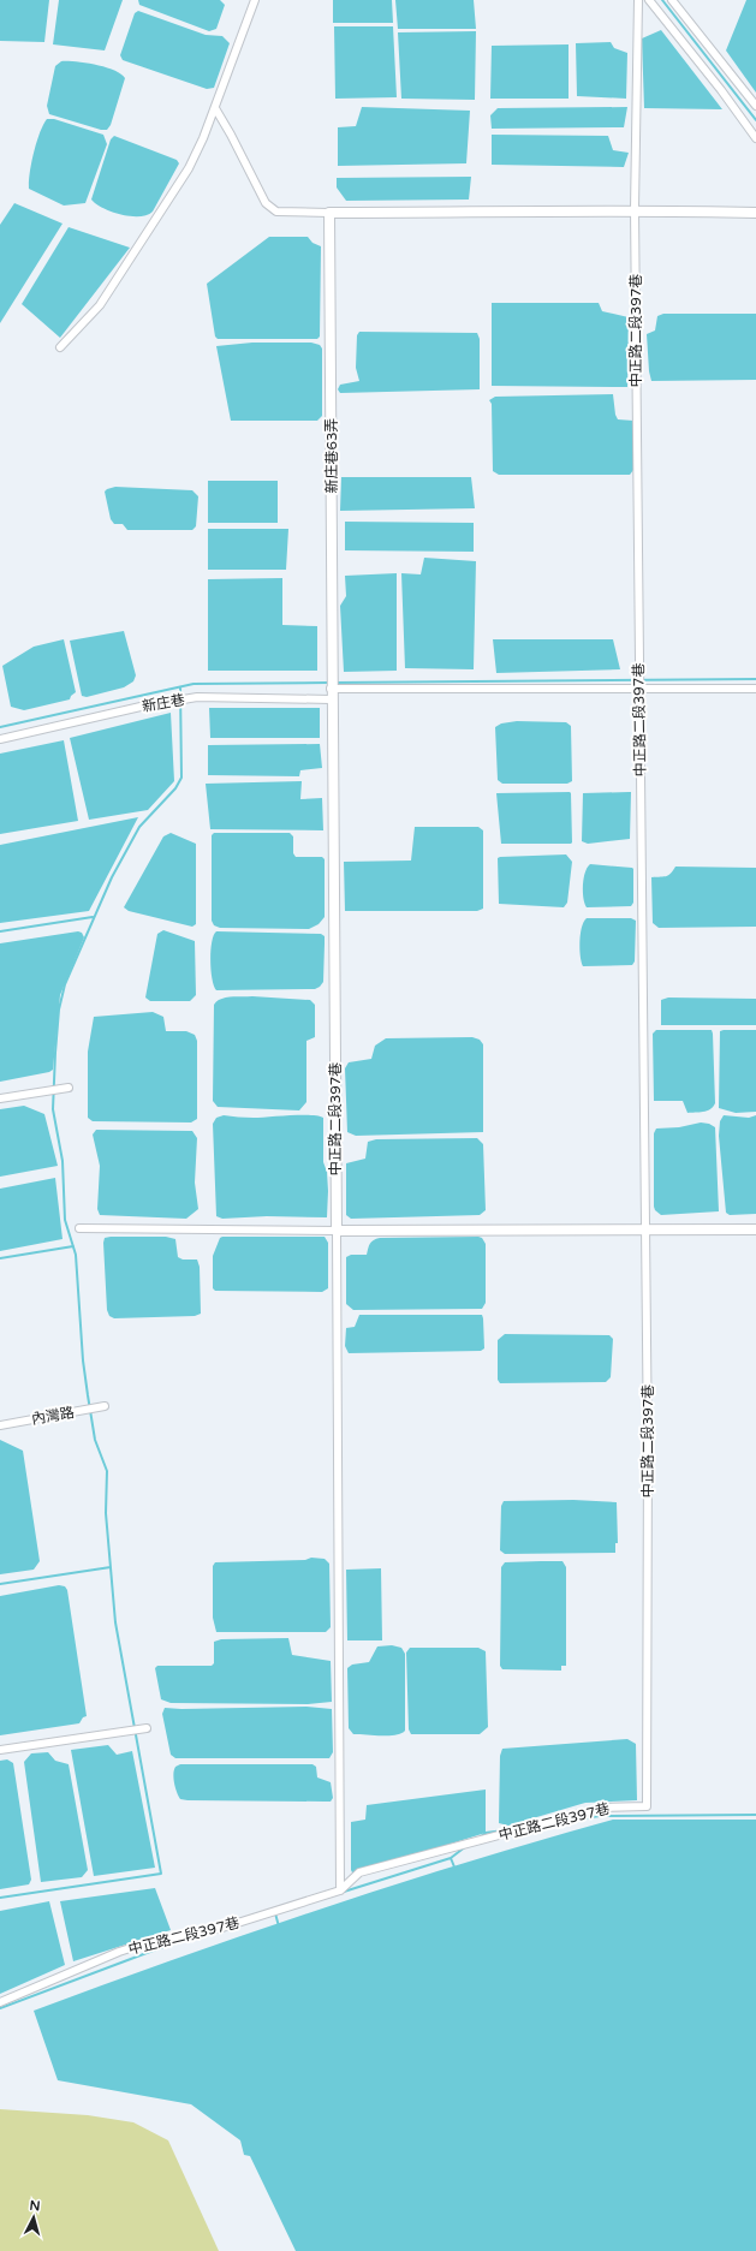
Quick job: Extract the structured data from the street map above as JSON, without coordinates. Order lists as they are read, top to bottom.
{
  "streets": {
    "street": [
      "中正路二段397巷",
      "新庄巷63弄",
      "新庄巷",
      "內灣路"
    ]
  },
  "crossings": [
    ["中正路二段397巷", "新庄巷63弄"],
    ["中正路二段397巷", "新庄巷"],
    ["新庄巷63弄", "新庄巷"]
  ],
  "north": "top"
}
